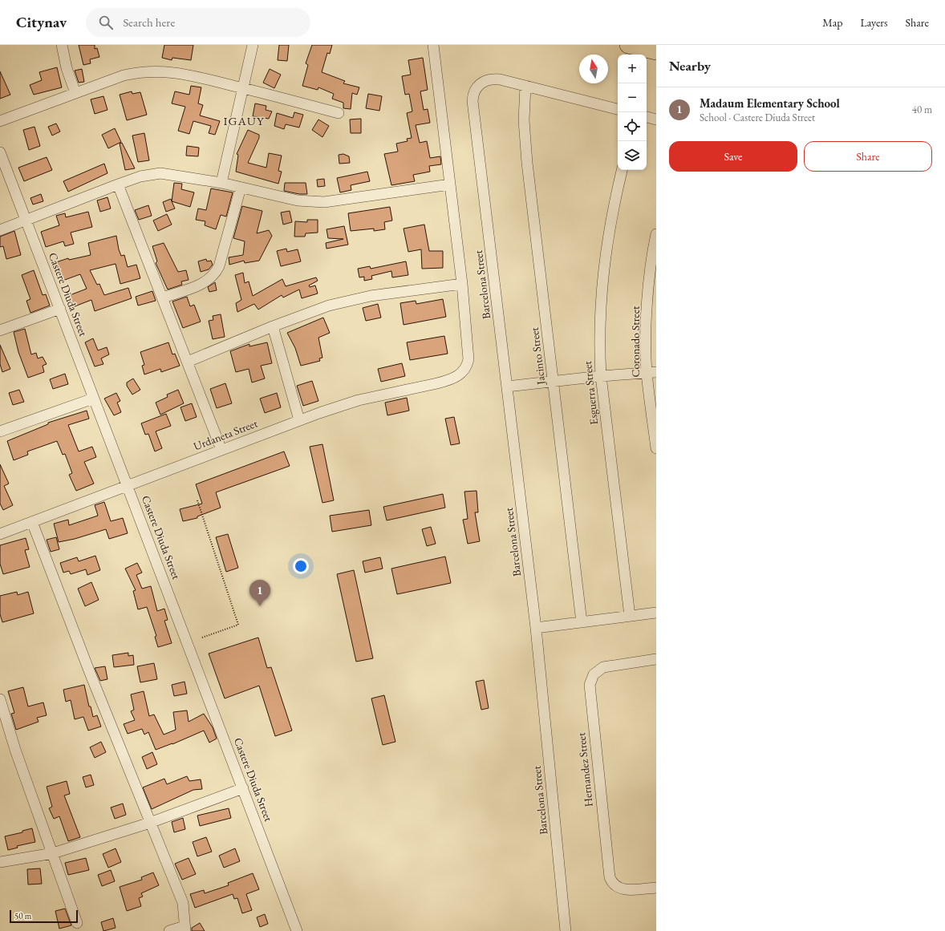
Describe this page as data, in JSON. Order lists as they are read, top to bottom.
{
  "streets": {
    "street": [
      "Barcelona Street",
      "Castere Diuda Street",
      "Coronado Street",
      "Jacinto Street",
      "Esguerra Street",
      "Urdaneta Street",
      "Hernandez Street"
    ]
  },
  "crossings": [
    ["Barcelona Street", "Jacinto Street"],
    ["Castere Diuda Street", "Urdaneta Street"]
  ],
  "districts": ["IGAUY"],
  "scale_bar": "50 m",
  "north": "top",
  "page": {
    "header": "Citynav",
    "search": "Search here",
    "nav": ["Map", "Layers", "Share"],
    "heading": "Nearby",
    "map_buttons": ["+", "−"],
    "list": [
      {
        "mark": "1",
        "name": "Madaum Elementary School",
        "note": "School · Castere Diuda Street",
        "value": "40 m"
      }
    ],
    "buttons": ["Save", "Share"],
    "pins": "1",
    "scale": "50 m"
  }
}
